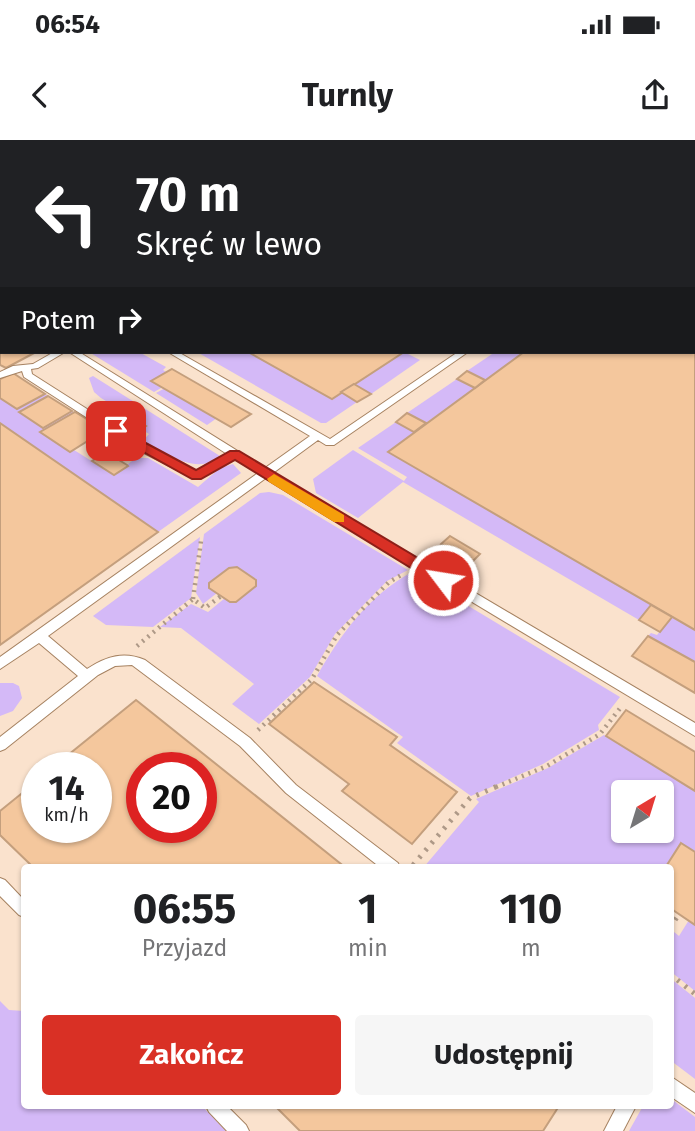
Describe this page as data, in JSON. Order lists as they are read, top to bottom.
{
  "north": "top right",
  "page": {
    "status": "06:54",
    "header": "Turnly",
    "turn": ["70 m", "Skręć w lewo"],
    "then": "Potem",
    "speed": "14 km/h",
    "limit": "20",
    "eta": [
      "06:55",
      "Przyjazd",
      "1",
      "min",
      "110",
      "m"
    ],
    "buttons": ["Zakończ", "Udostępnij"]
  }
}
